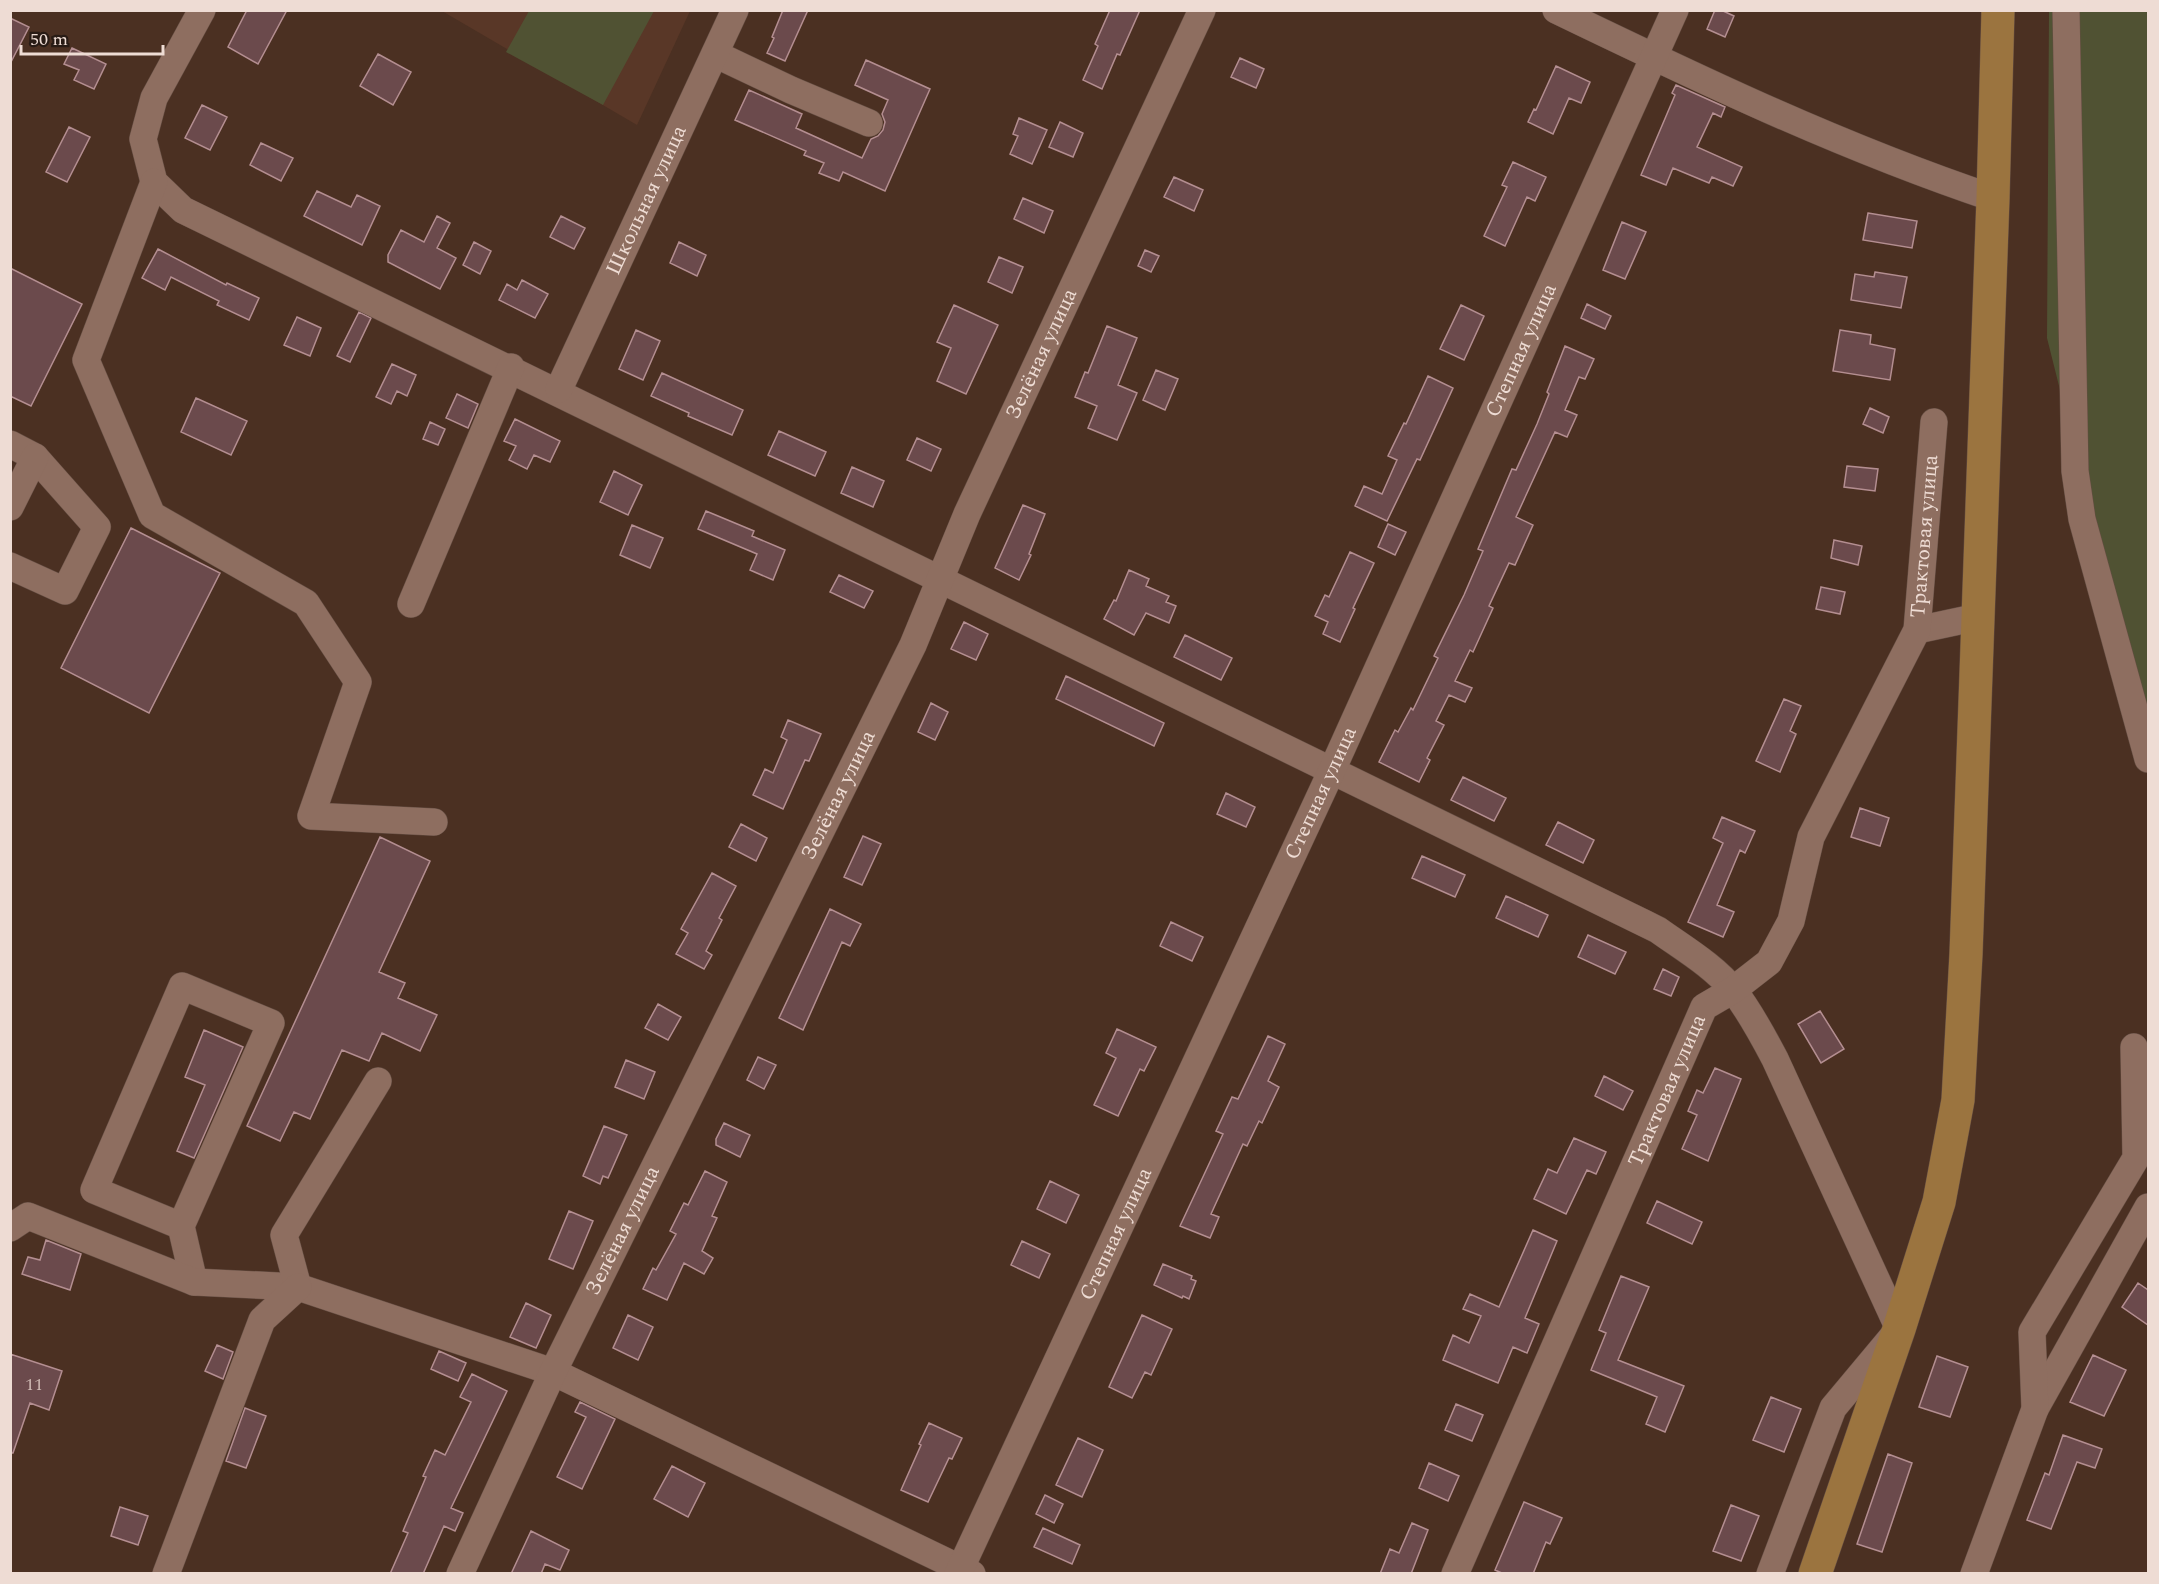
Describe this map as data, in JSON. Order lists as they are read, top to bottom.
{
  "streets": {
    "street": [
      "Школьная улица",
      "Степная улица",
      "Зелёная улица",
      "Трактовая улица"
    ]
  },
  "house_numbers": ["11"],
  "scale_bar": "50 m"
}
